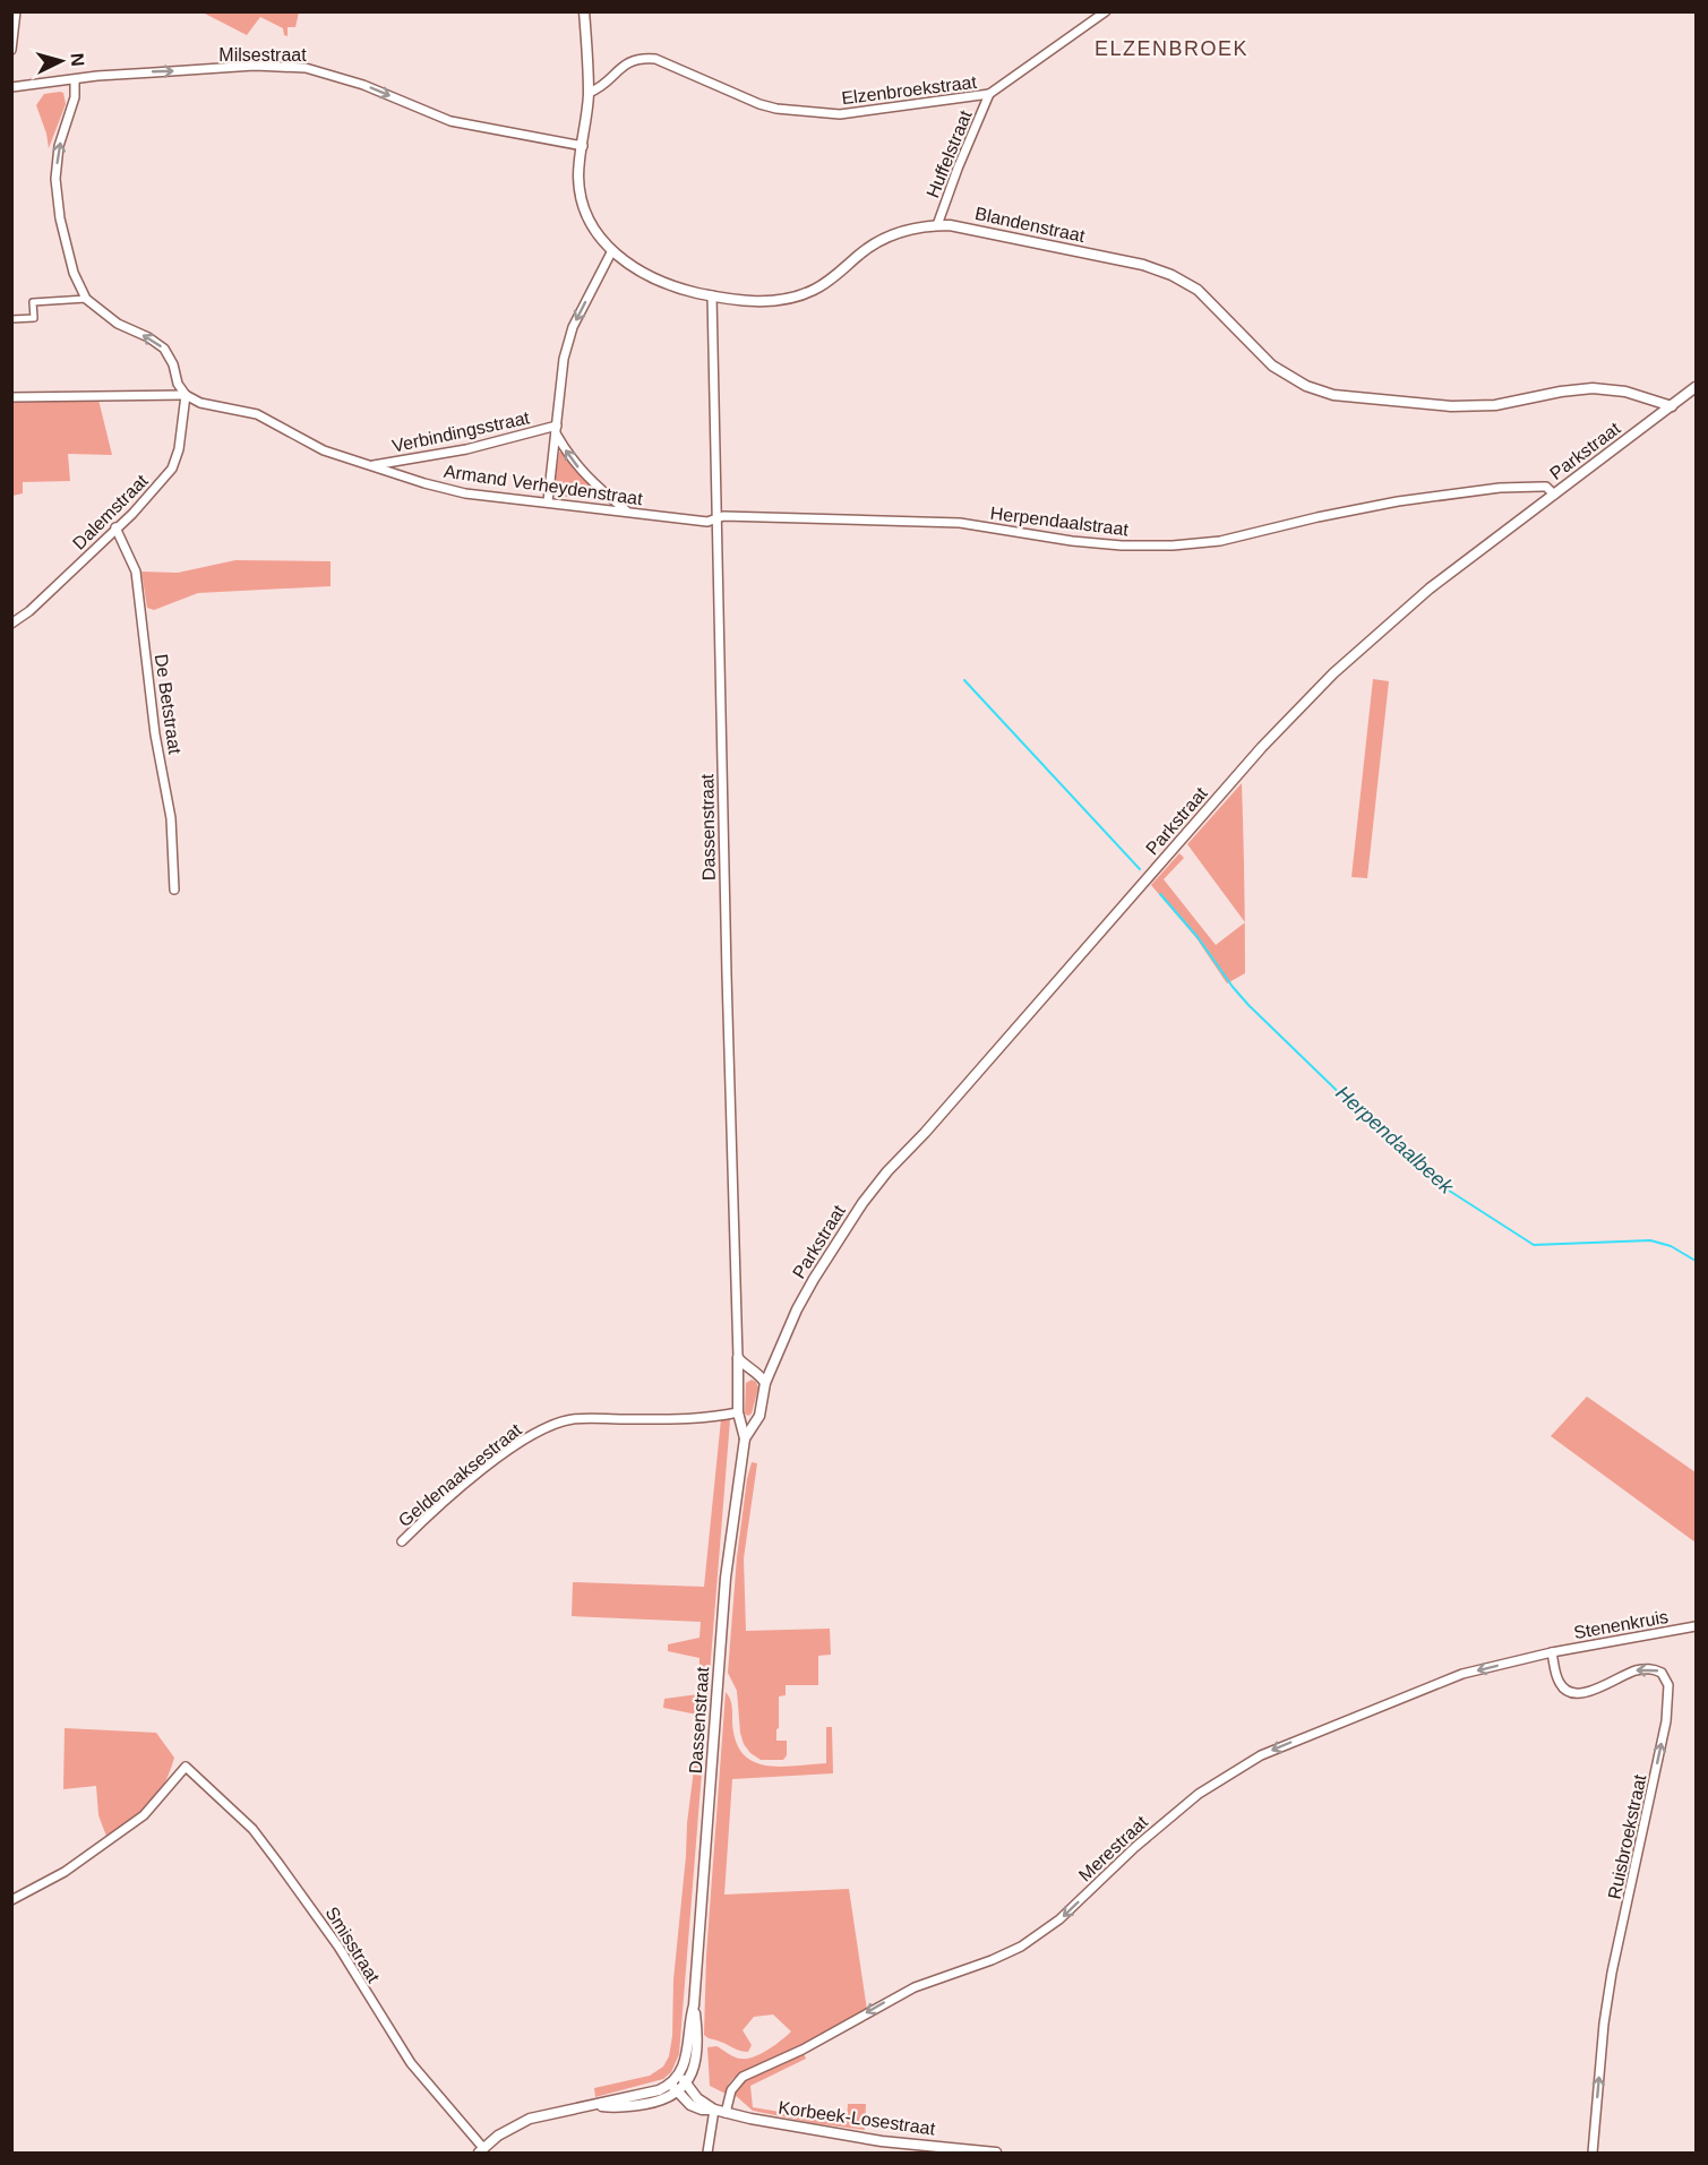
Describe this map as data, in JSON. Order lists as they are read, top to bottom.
{
  "streets": {
    "street": [
      "Milsestraat",
      "Elzenbroekstraat",
      "Huffelstraat",
      "Blandenstraat",
      "Verbindingsstraat",
      "Parkstraat",
      "Armand Verheydenstraat",
      "Dalemstraat",
      "Herpendaalstraat",
      "De Betstraat",
      "Dassenstraat",
      "Geldenaaksestraat",
      "Stenenkruis",
      "Ruisbroekstraat",
      "Merestraat",
      "Smisstraat",
      "Korbeek-Losestraat"
    ]
  },
  "crossings": [
    ["Milsestraat", "Blandenstraat"],
    ["Elzenbroekstraat", "Huffelstraat"],
    ["Elzenbroekstraat", "Blandenstraat"],
    ["Huffelstraat", "Blandenstraat"],
    ["Blandenstraat", "Verbindingsstraat"],
    ["Blandenstraat", "Parkstraat"],
    ["Blandenstraat", "Dassenstraat"],
    ["Verbindingsstraat", "Armand Verheydenstraat"],
    ["Parkstraat", "Herpendaalstraat"],
    ["Parkstraat", "Dassenstraat"],
    ["Armand Verheydenstraat", "Dalemstraat"],
    ["Armand Verheydenstraat", "Herpendaalstraat"],
    ["Armand Verheydenstraat", "Dassenstraat"],
    ["Dalemstraat", "De Betstraat"],
    ["Herpendaalstraat", "Dassenstraat"],
    ["Dassenstraat", "Geldenaaksestraat"],
    ["Dassenstraat", "Korbeek-Losestraat"],
    ["Stenenkruis", "Ruisbroekstraat"],
    ["Stenenkruis", "Merestraat"],
    ["Ruisbroekstraat", "Merestraat"],
    ["Merestraat", "Korbeek-Losestraat"]
  ],
  "one_way": ["Milsestraat", "Merestraat"],
  "districts": ["ELZENBROEK"],
  "water": ["Herpendaalbeek"],
  "north": "right"
}
